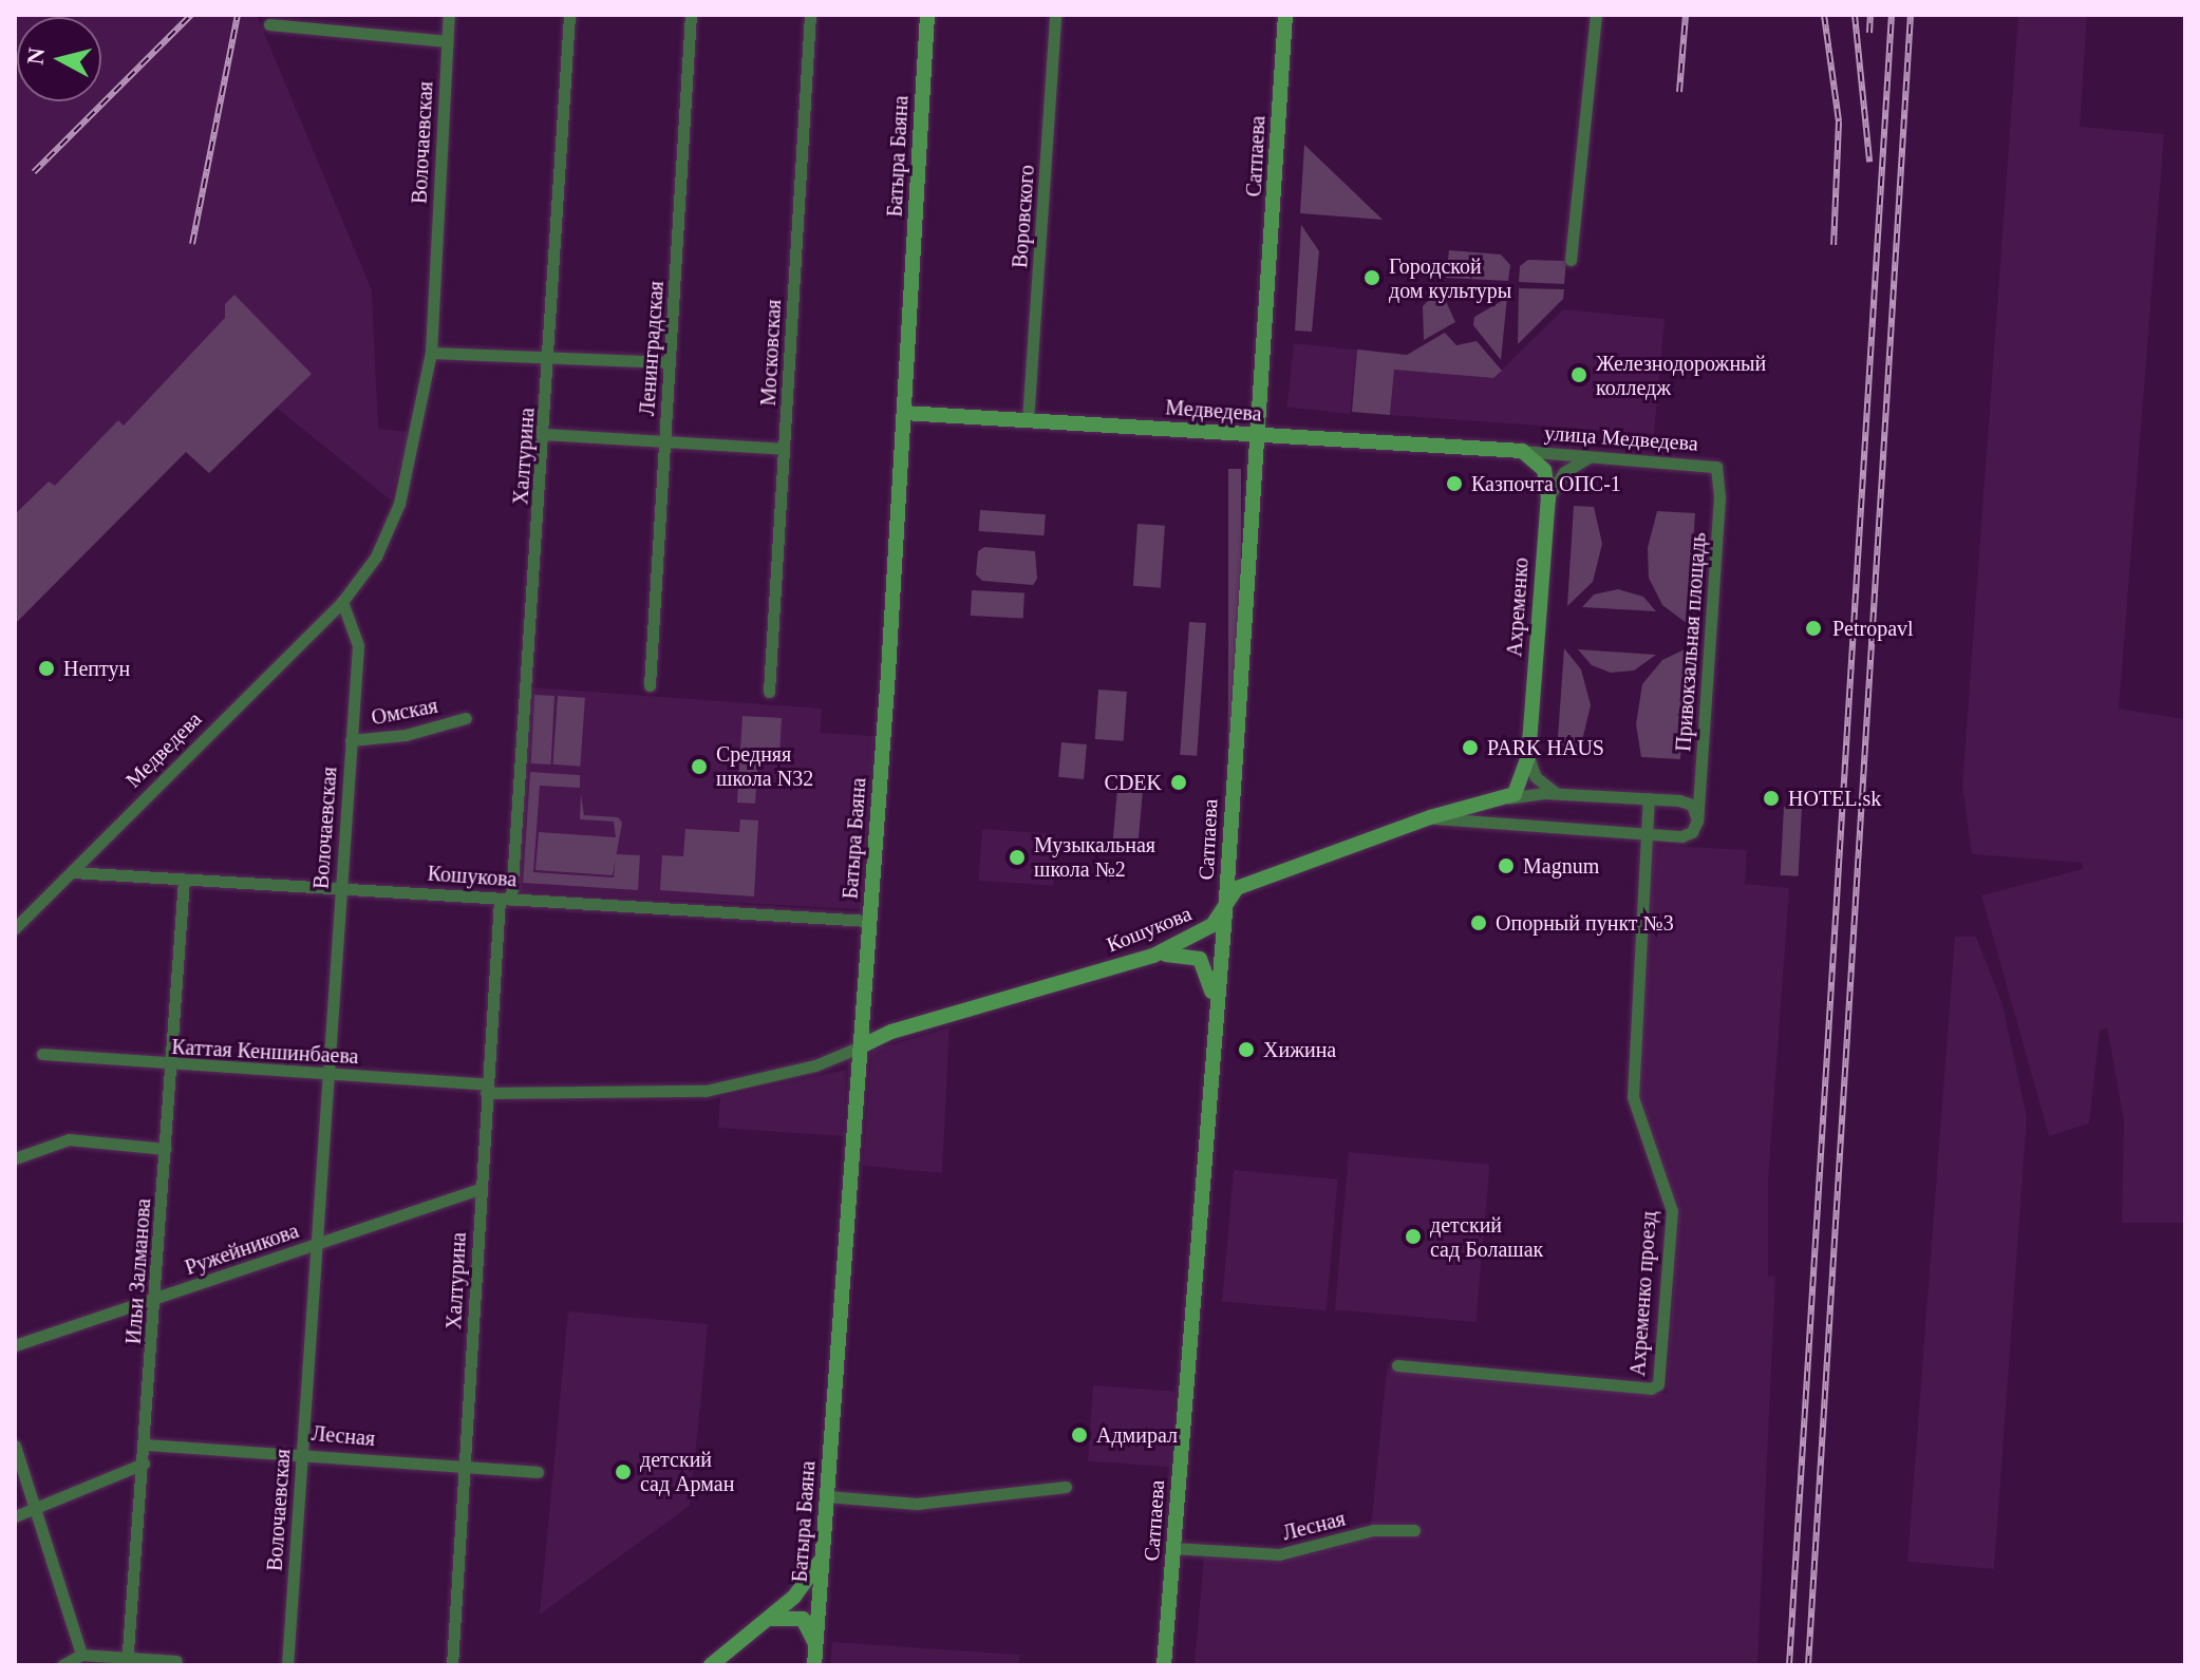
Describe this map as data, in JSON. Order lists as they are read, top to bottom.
{
  "streets": {
    "street": [
      "Волочаевская",
      "Батыра Баяна",
      "Сатпаева",
      "Воровского",
      "Ленинградская",
      "Московская",
      "Медведева",
      "улица Медведева",
      "Халтурина",
      "Ахременко",
      "Привокзальная площадь",
      "Омская",
      "Кошукова",
      "Каттая Кеншинбаева",
      "Ружейникова",
      "Ильи Залманова",
      "Ахременко проезд",
      "Лесная"
    ]
  },
  "crossings": [
    ["Волочаевская", "Медведева"],
    ["Волочаевская", "Омская"],
    ["Волочаевская", "Кошукова"],
    ["Волочаевская", "Каттая Кеншинбаева"],
    ["Волочаевская", "Ружейникова"],
    ["Волочаевская", "Лесная"],
    ["Батыра Баяна", "Медведева"],
    ["Батыра Баяна", "Кошукова"],
    ["Батыра Баяна", "Каттая Кеншинбаева"],
    ["Сатпаева", "Медведева"],
    ["Сатпаева", "Кошукова"],
    ["Сатпаева", "Лесная"],
    ["Воровского", "Медведева"],
    ["Медведева", "улица Медведева"],
    ["Медведева", "Ахременко"],
    ["Медведева", "Кошукова"],
    ["улица Медведева", "Ахременко"],
    ["улица Медведева", "Привокзальная площадь"],
    ["Халтурина", "Кошукова"],
    ["Халтурина", "Каттая Кеншинбаева"],
    ["Халтурина", "Ружейникова"],
    ["Халтурина", "Лесная"],
    ["Ахременко", "Кошукова"],
    ["Привокзальная площадь", "Кошукова"],
    ["Кошукова", "Каттая Кеншинбаева"],
    ["Кошукова", "Ильи Залманова"],
    ["Кошукова", "Ахременко проезд"],
    ["Каттая Кеншинбаева", "Ильи Залманова"],
    ["Ружейникова", "Ильи Залманова"],
    ["Ильи Залманова", "Лесная"]
  ],
  "places": [
    "Городской дом культуры",
    "Железнодорожный колледж",
    "Казпочта ОПС-1",
    "Petropavl",
    "Нептун",
    "PARK HAUS",
    "Средняя школа N32",
    "CDEK",
    "HOTEL.sk",
    "Музыкальная школа №2",
    "Magnum",
    "Опорный пункт №3",
    "Хижина",
    "детский сад Болашак",
    "Адмирал",
    "детский сад Арман"
  ],
  "north": "left"
}
